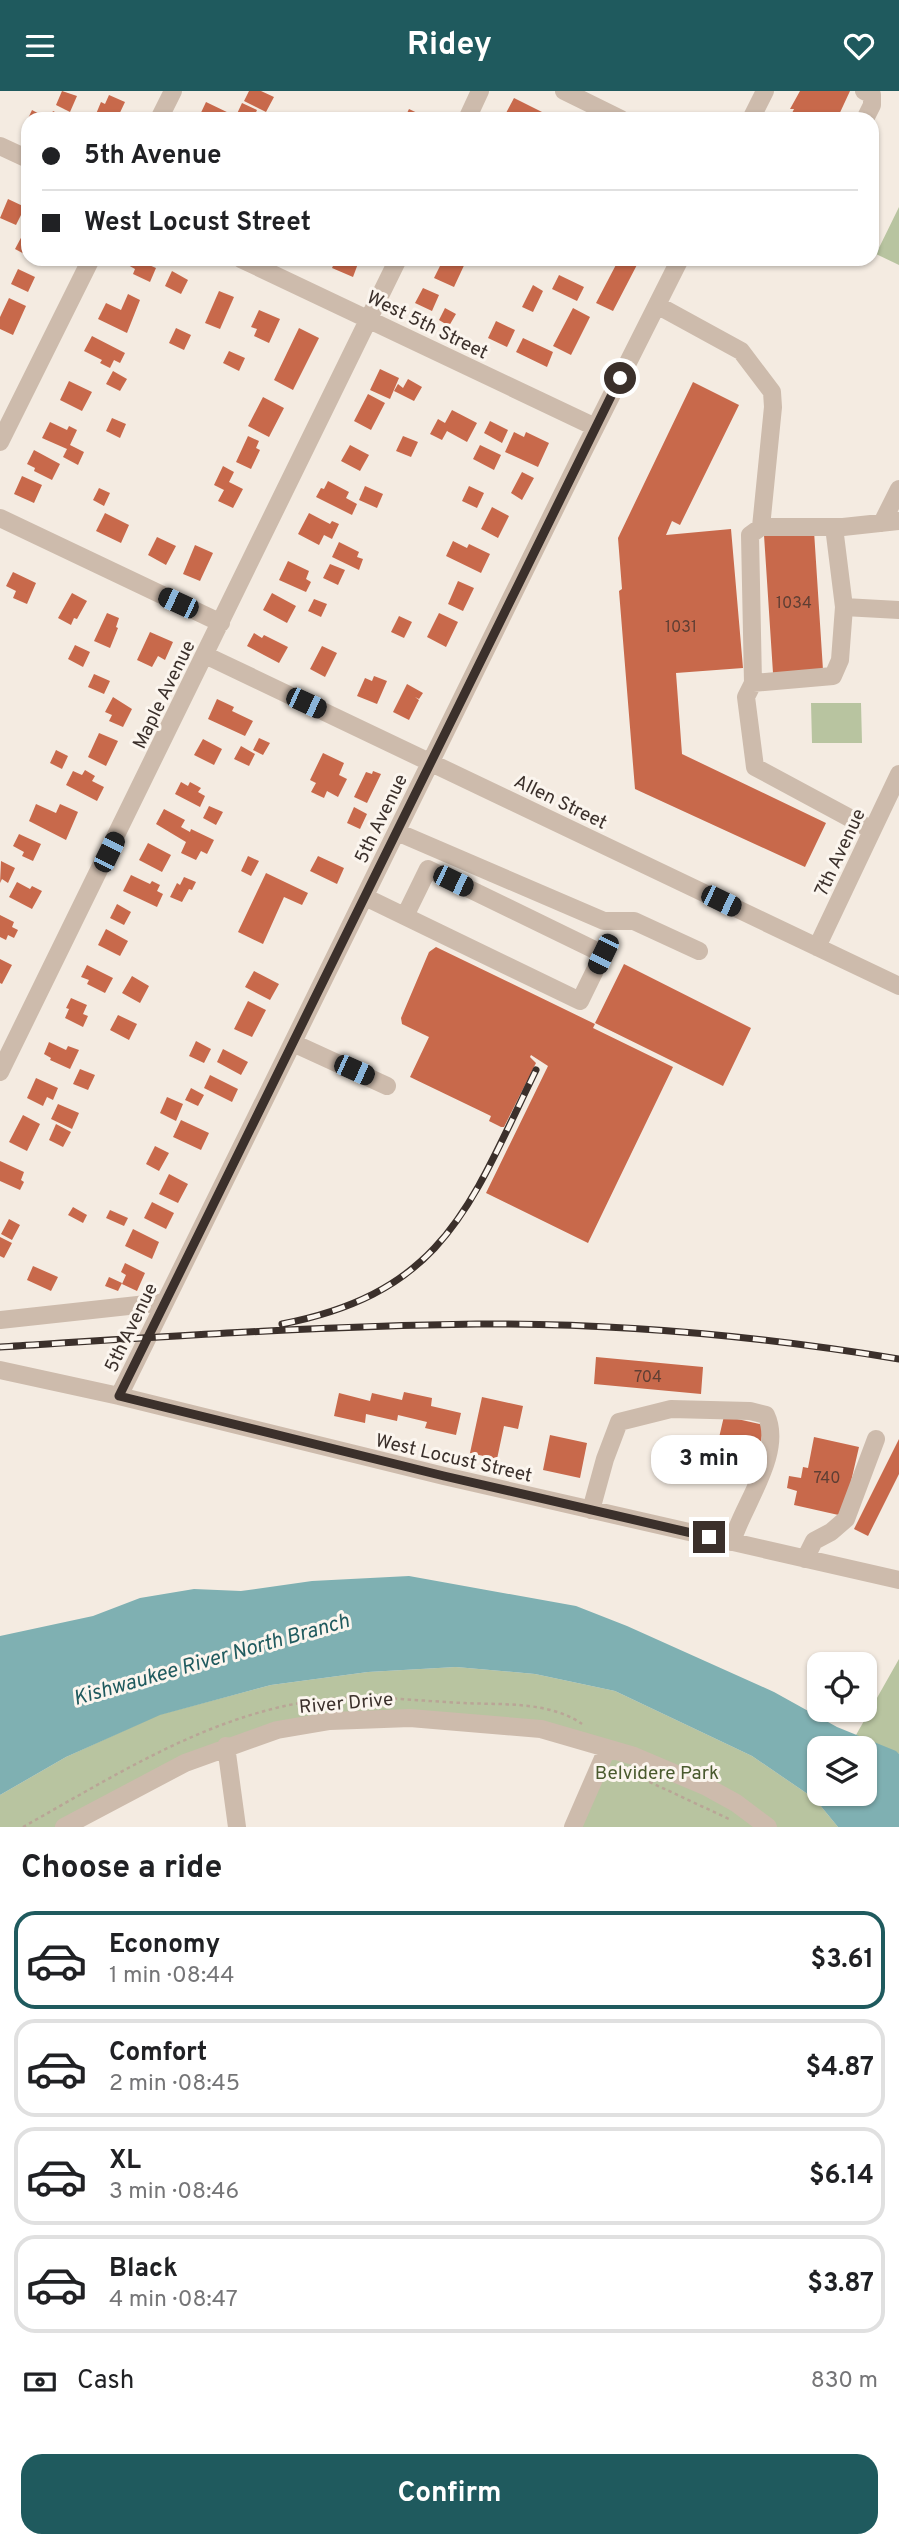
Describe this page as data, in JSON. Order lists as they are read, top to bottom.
{
  "streets": {
    "street": [
      "West 5th Street",
      "Maple Avenue",
      "Allen Street",
      "5th Avenue",
      "7th Avenue",
      "West Locust Street",
      "River Drive"
    ]
  },
  "crossings": [
    ["West 5th Street", "Maple Avenue"],
    ["West 5th Street", "5th Avenue"],
    ["Maple Avenue", "Allen Street"],
    ["Allen Street", "5th Avenue"],
    ["Allen Street", "7th Avenue"],
    ["5th Avenue", "West Locust Street"]
  ],
  "water": ["Kishwaukee River North Branch"],
  "parks": ["Belvidere Park"],
  "house_numbers": [
    "1034",
    "1031",
    "704",
    "740"
  ],
  "page": {
    "header": "Ridey",
    "banner": ["5th Avenue", "West Locust Street"],
    "bubble": "3 min",
    "heading": "Choose a ride",
    "list": [
      {
        "name": "Economy",
        "note": "1 min · 08:44",
        "value": "$3.61"
      },
      {
        "name": "Comfort",
        "note": "2 min · 08:45",
        "value": "$4.87"
      },
      {
        "name": "XL",
        "note": "3 min · 08:46",
        "value": "$6.14"
      },
      {
        "name": "Black",
        "note": "4 min · 08:47",
        "value": "$3.87"
      }
    ],
    "pay": ["Cash", "830 m"],
    "buttons": "Confirm"
  }
}
